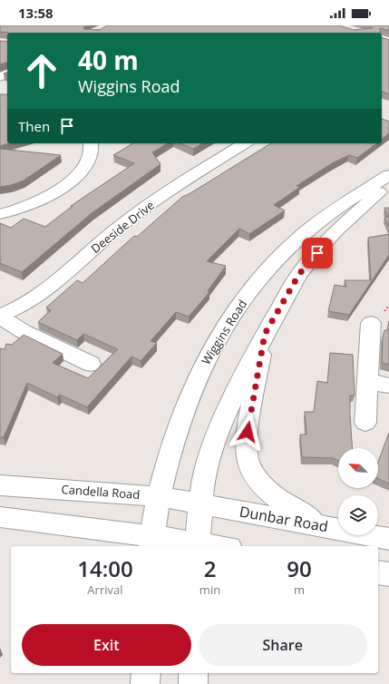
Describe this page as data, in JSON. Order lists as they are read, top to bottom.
{
  "streets": {
    "street": [
      "Deeside Drive",
      "Wiggins Road",
      "Candella Road",
      "Dunbar Road"
    ]
  },
  "crossings": [
    ["Wiggins Road", "Candella Road"],
    ["Candella Road", "Dunbar Road"]
  ],
  "north": "top left",
  "page": {
    "status": "13:58",
    "turn": ["40 m", "Wiggins Road"],
    "then": "Then",
    "eta": [
      "14:00",
      "Arrival",
      "2",
      "min",
      "90",
      "m"
    ],
    "buttons": ["Exit", "Share"]
  }
}
